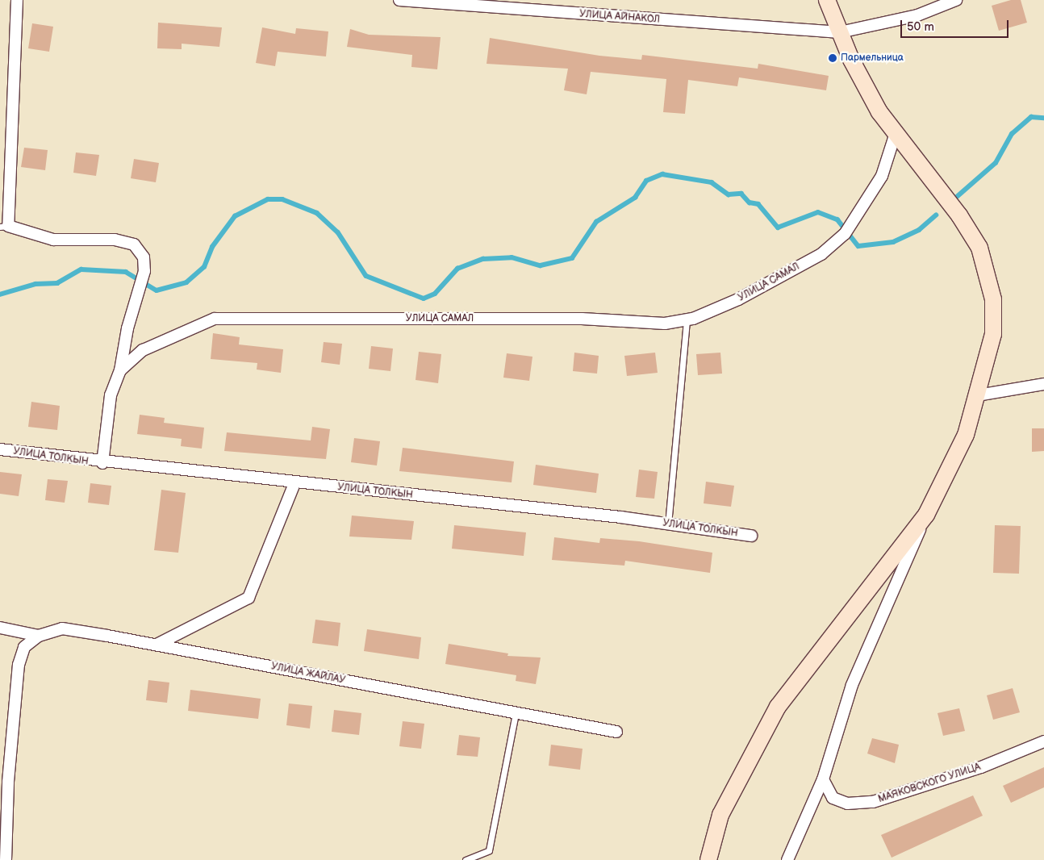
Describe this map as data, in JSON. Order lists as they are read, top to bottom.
{
  "streets": {
    "street": [
      "УЛИЦА АЙНАКОЛ",
      "УЛИЦА САМАЛ",
      "УЛИЦА ТОЛКЫН",
      "УЛИЦА ЖАЙЛАУ",
      "МАЯКОВСКОГО УЛИЦА"
    ]
  },
  "crossings": [
    ["УЛИЦА САМАЛ", "УЛИЦА ТОЛКЫН"]
  ],
  "places": ["Пармельница"],
  "scale_bar": "50 m"
}
